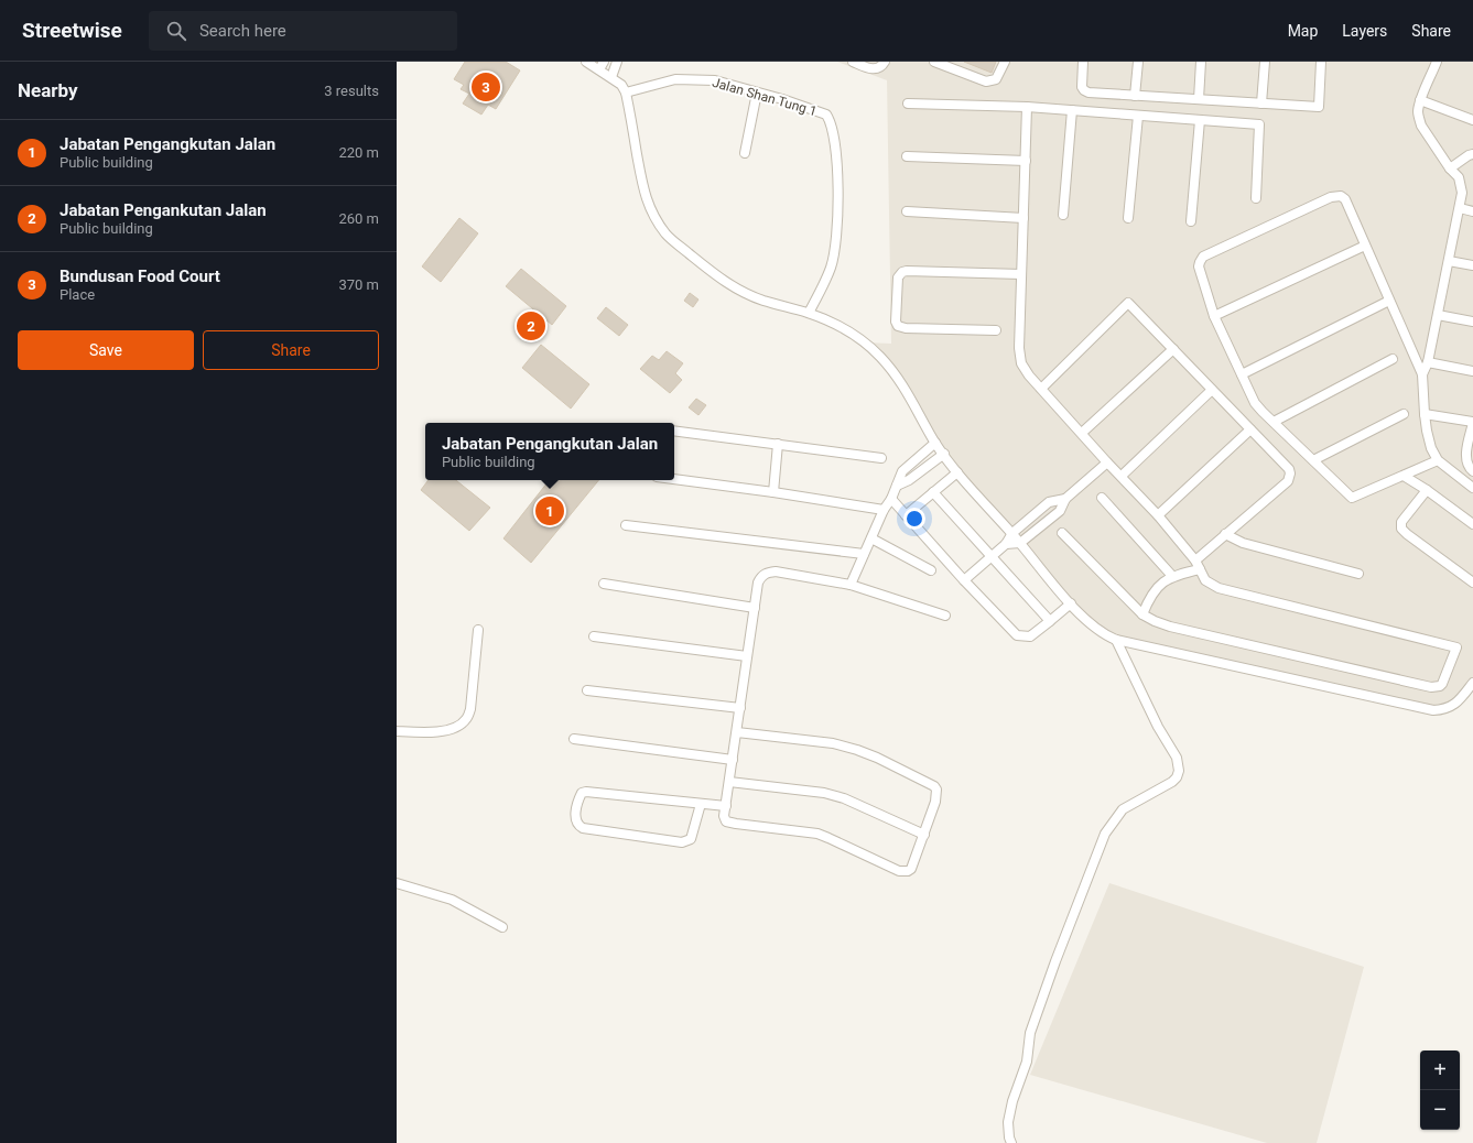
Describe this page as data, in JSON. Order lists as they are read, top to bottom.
{
  "streets": {
    "street": ["Jalan Shan Tung 1"]
  },
  "page": {
    "header": "Streetwise",
    "search": "Search here",
    "nav": ["Map", "Layers", "Share"],
    "heading": ["Nearby", "3 results"],
    "pins": ["3", "2", "1"],
    "list": [
      {
        "mark": "1",
        "name": "Jabatan Pengangkutan Jalan",
        "note": "Public building",
        "value": "220 m"
      },
      {
        "mark": "2",
        "name": "Jabatan Pengankutan Jalan",
        "note": "Public building",
        "value": "260 m"
      },
      {
        "mark": "3",
        "name": "Bundusan Food Court",
        "note": "Place",
        "value": "370 m"
      }
    ],
    "buttons": ["Save", "Share"],
    "popup": ["Jabatan Pengangkutan Jalan", "Public building"],
    "map_buttons": ["+", "−"]
  }
}
